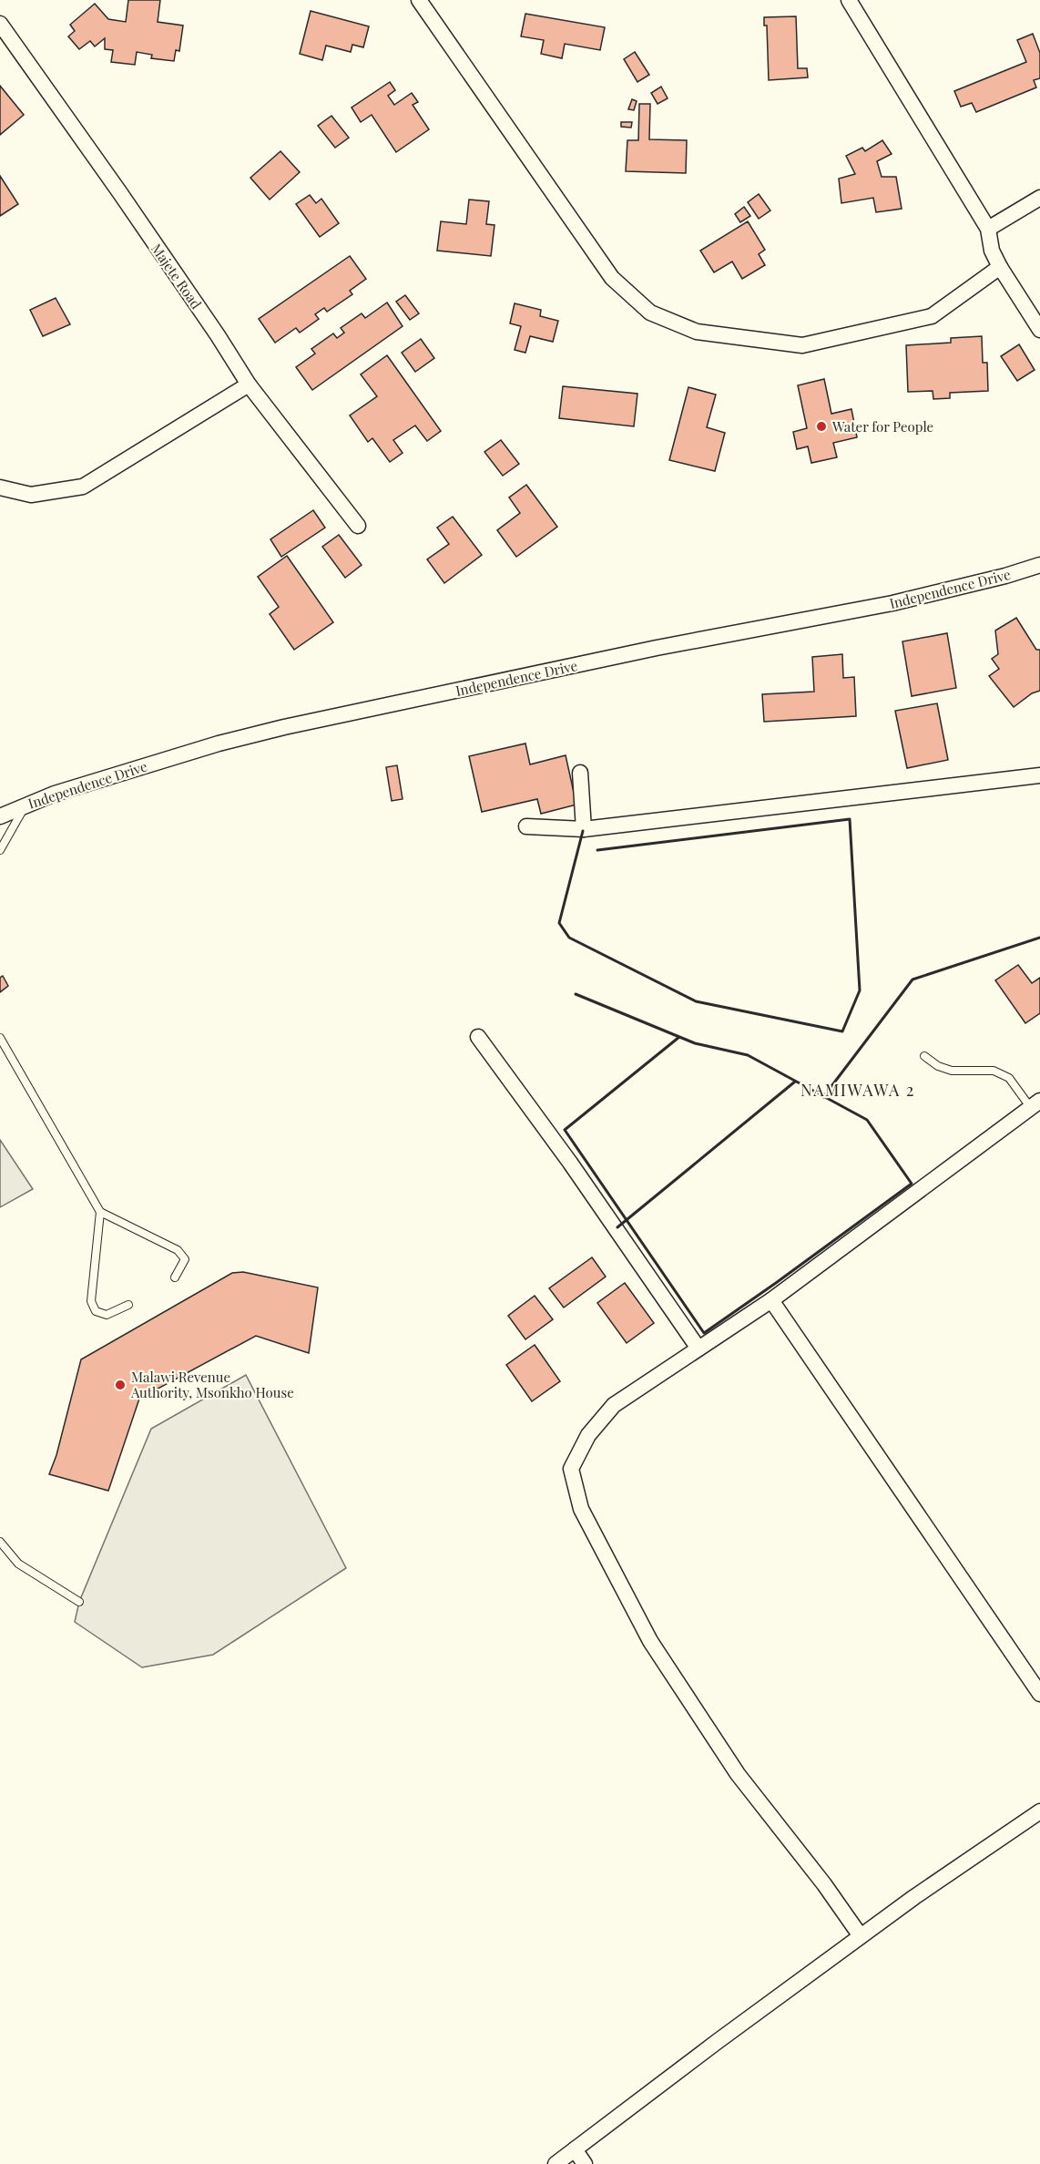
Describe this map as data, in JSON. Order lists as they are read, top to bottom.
{
  "streets": {
    "street": ["Majete Road", "Independence Drive"]
  },
  "districts": ["NAMIWAWA 2"],
  "places": ["Water for People", "Malawi Revenue Authority, Msonkho House"]
}
